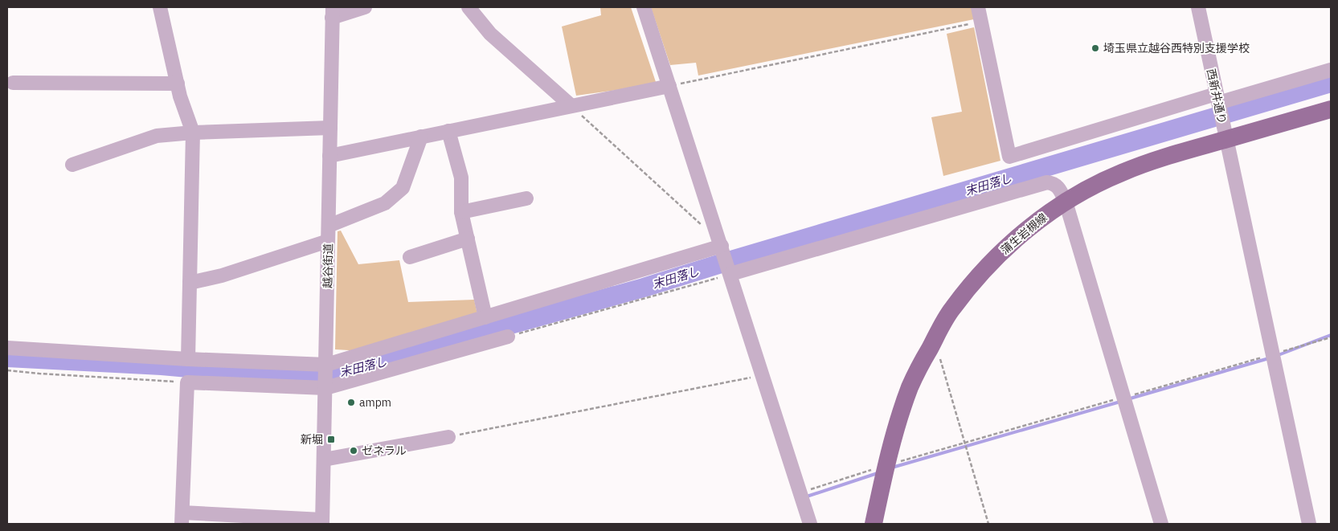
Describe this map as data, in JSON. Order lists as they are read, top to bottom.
{
  "streets": {
    "main road": ["蒲生岩槻線"],
    "street": ["西新井通り", "越谷街道"]
  },
  "crossings": [
    ["西新井通り", "蒲生岩槻線"]
  ],
  "water": ["末田落し"],
  "places": {
    "other": ["埼玉県立越谷西特別支援学校", "ampm", "ゼネラル"],
    "transit": ["新堀"]
  }
}
